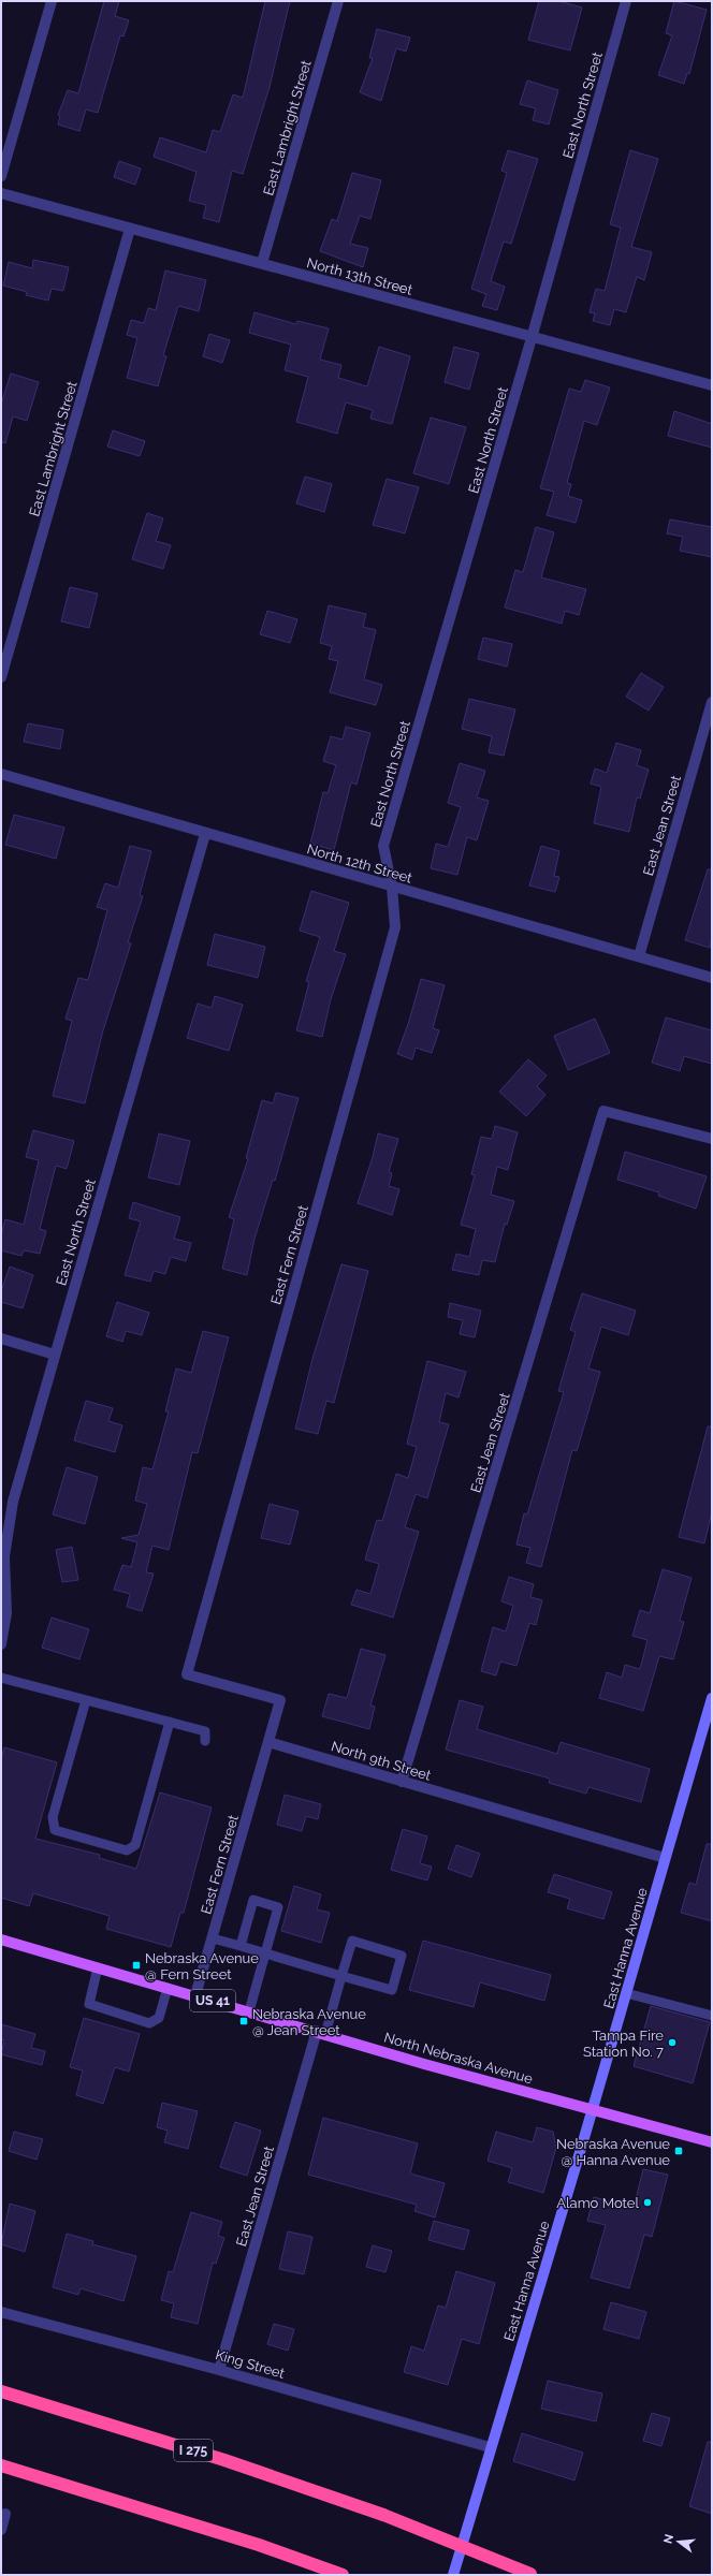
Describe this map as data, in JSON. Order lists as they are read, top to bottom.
{
  "streets": {
    "highway": ["I 275"],
    "main road": ["US 41", "North Nebraska Avenue"],
    "street": [
      "East North Street",
      "East Lambright Street",
      "North 13th Street",
      "East Jean Street",
      "North 12th Street",
      "East Fern Street",
      "North 9th Street",
      "East Hanna Avenue",
      "King Street"
    ]
  },
  "crossings": [
    ["East North Street", "North 13th Street"],
    ["East North Street", "North 12th Street"],
    ["East North Street", "East Fern Street"],
    ["East Lambright Street", "North 13th Street"],
    ["East Jean Street", "North 12th Street"],
    ["East Jean Street", "North 9th Street"],
    ["East Jean Street", "North Nebraska Avenue"],
    ["East Jean Street", "King Street"],
    ["North 12th Street", "East Fern Street"],
    ["East Fern Street", "North 9th Street"],
    ["East Fern Street", "North Nebraska Avenue"],
    ["North 9th Street", "East Hanna Avenue"],
    ["East Hanna Avenue", "North Nebraska Avenue"],
    ["East Hanna Avenue", "King Street"]
  ],
  "places": {
    "transit": ["Nebraska Avenue @ Fern Street", "Nebraska Avenue @ Jean Street", "Nebraska Avenue @ Hanna Avenue"],
    "other": ["Tampa Fire Station No. 7", "Alamo Motel"]
  },
  "north": "left"
}
